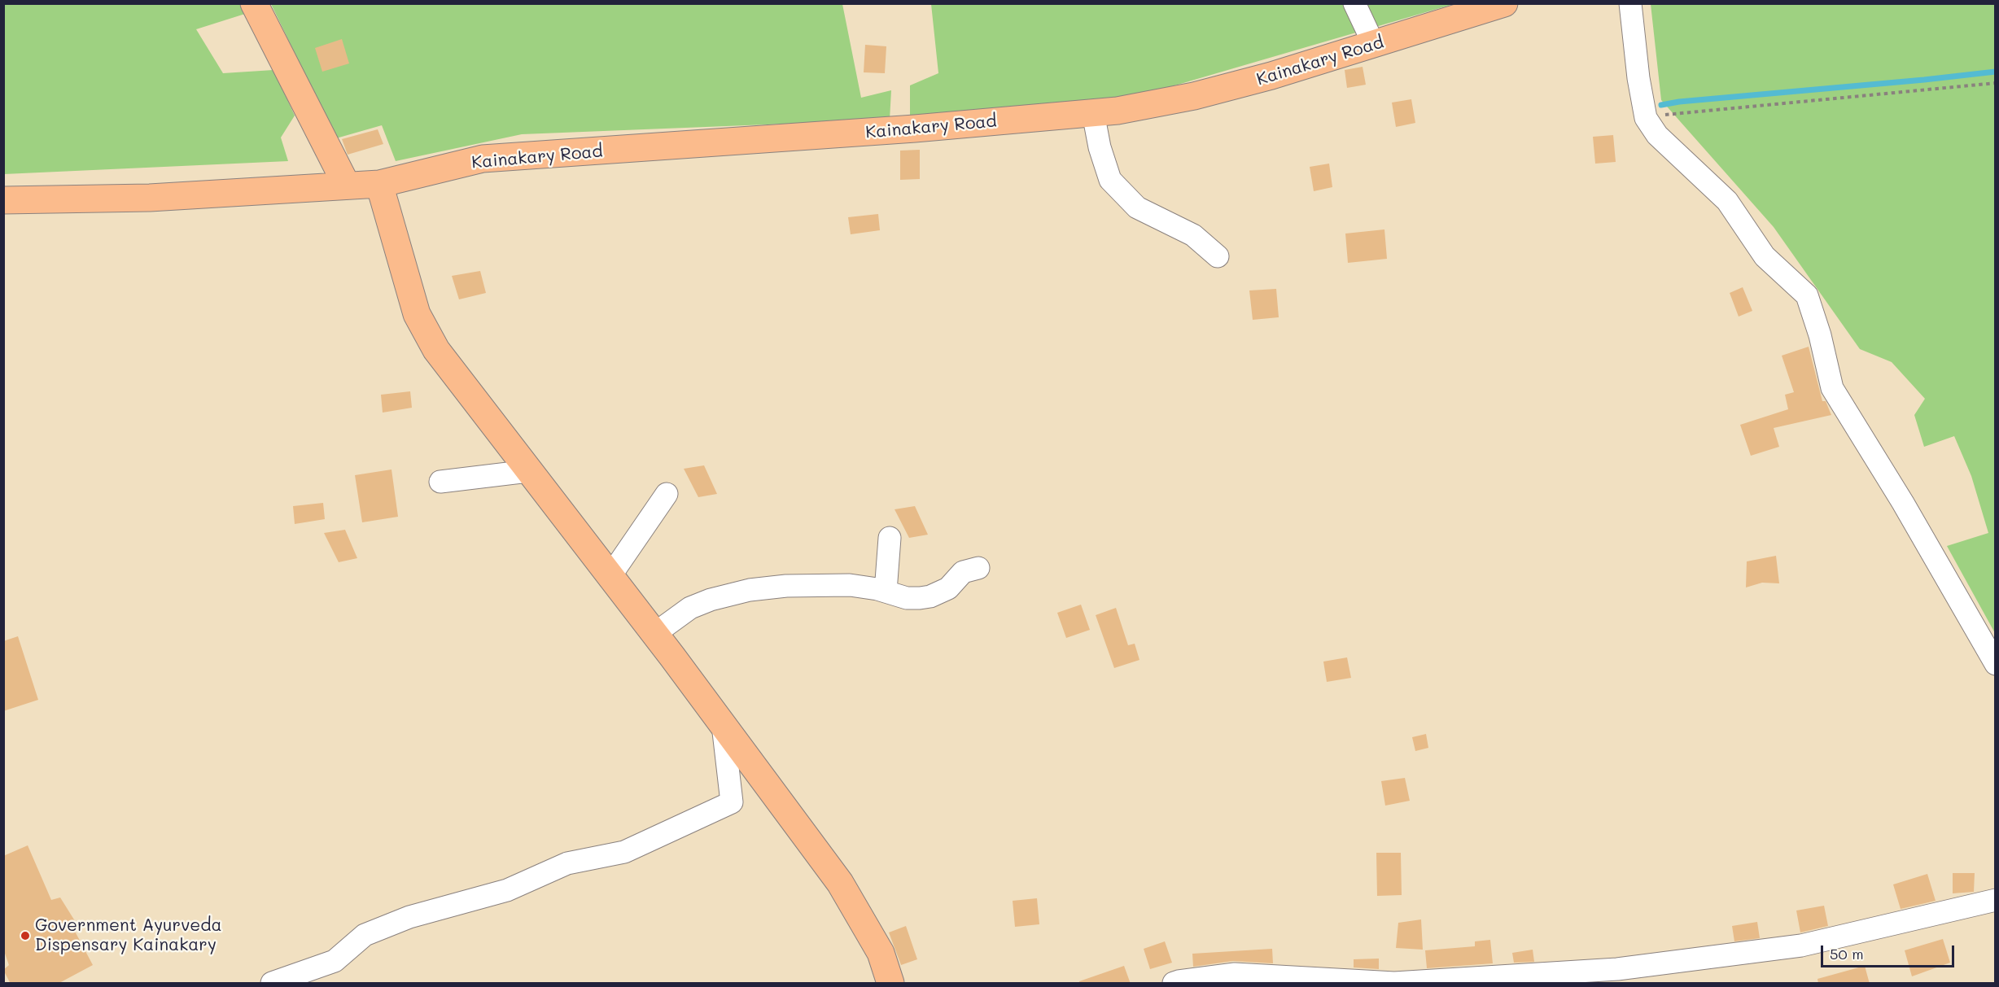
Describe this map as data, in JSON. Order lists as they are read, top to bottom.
{
  "streets": {
    "main road": ["Kainakary Road"]
  },
  "places": ["Government Ayurveda Dispensary Kainakary"],
  "scale_bar": "50 m"
}
